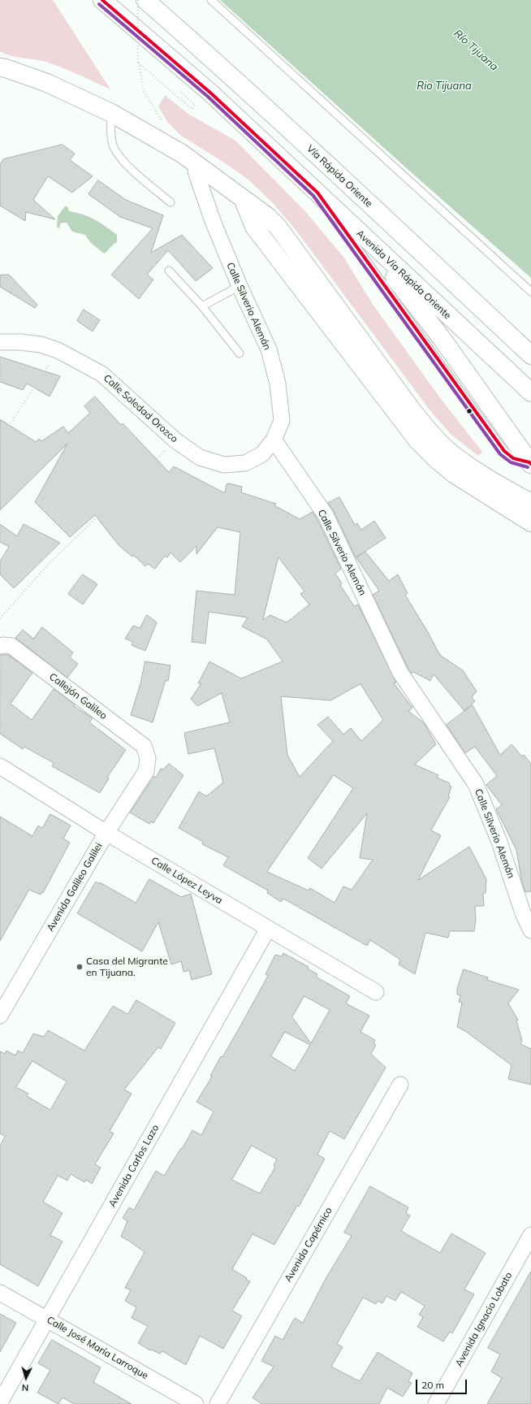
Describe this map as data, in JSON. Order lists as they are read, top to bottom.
{
  "streets": {
    "main road": ["Vía Rápida Oriente", "Avenida Vía Rápida Oriente"],
    "street": [
      "Calle Silverio Alemán",
      "Calle Soledad Orozco",
      "Callejón Galileo",
      "Calle López Leyva",
      "Avenida Galileo Galilei",
      "Avenida Carlos Lazo",
      "Avenida Copérnico",
      "Avenida Ignacio Lobato",
      "Calle José María Larroque"
    ]
  },
  "crossings": [
    ["Calle Silverio Alemán", "Calle Soledad Orozco"],
    ["Callejón Galileo", "Avenida Galileo Galilei"],
    ["Calle López Leyva", "Avenida Galileo Galilei"],
    ["Calle López Leyva", "Avenida Carlos Lazo"],
    ["Avenida Carlos Lazo", "Calle José María Larroque"]
  ],
  "water": ["Río Tijuana", "Rio Tijuana"],
  "places": ["Casa del Migrante en Tijuana."],
  "scale_bar": "20 m",
  "north": "bottom"
}
